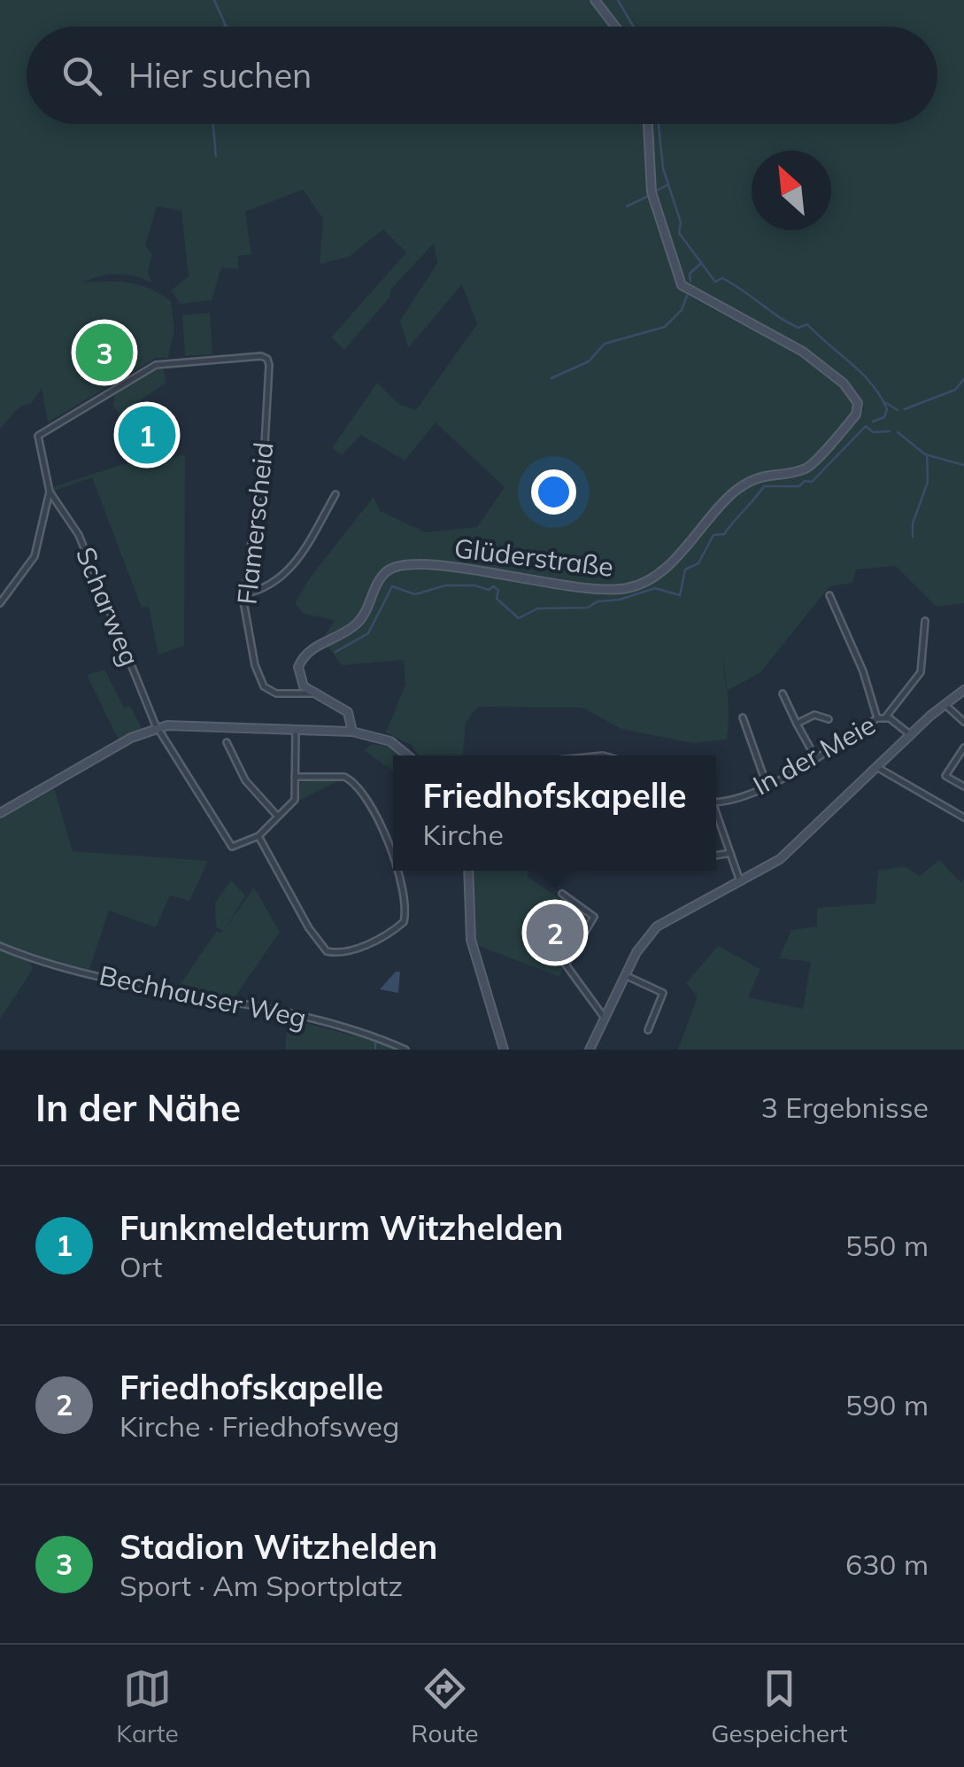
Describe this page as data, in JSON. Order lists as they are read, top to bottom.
{
  "streets": {
    "main road": ["Glüderstraße"],
    "street": [
      "Flamerscheid",
      "Scharweg",
      "In der Meie",
      "Bechhauser Weg"
    ]
  },
  "crossings": [
    ["Flamerscheid", "Glüderstraße"],
    ["Flamerscheid", "Scharweg"]
  ],
  "north": "top left",
  "page": {
    "search": "Hier suchen",
    "pins": ["3", "1", "2"],
    "popup": ["Friedhofskapelle", "Kirche"],
    "heading": ["In der Nähe", "3 Ergebnisse"],
    "list": [
      {
        "mark": "1",
        "name": "Funkmeldeturm Witzhelden",
        "note": "Ort",
        "value": "550 m"
      },
      {
        "mark": "2",
        "name": "Friedhofskapelle",
        "note": "Kirche · Friedhofsweg",
        "value": "590 m"
      },
      {
        "mark": "3",
        "name": "Stadion Witzhelden",
        "note": "Sport · Am Sportplatz",
        "value": "630 m"
      }
    ],
    "nav": ["Karte", "Route", "Gespeichert"]
  }
}
